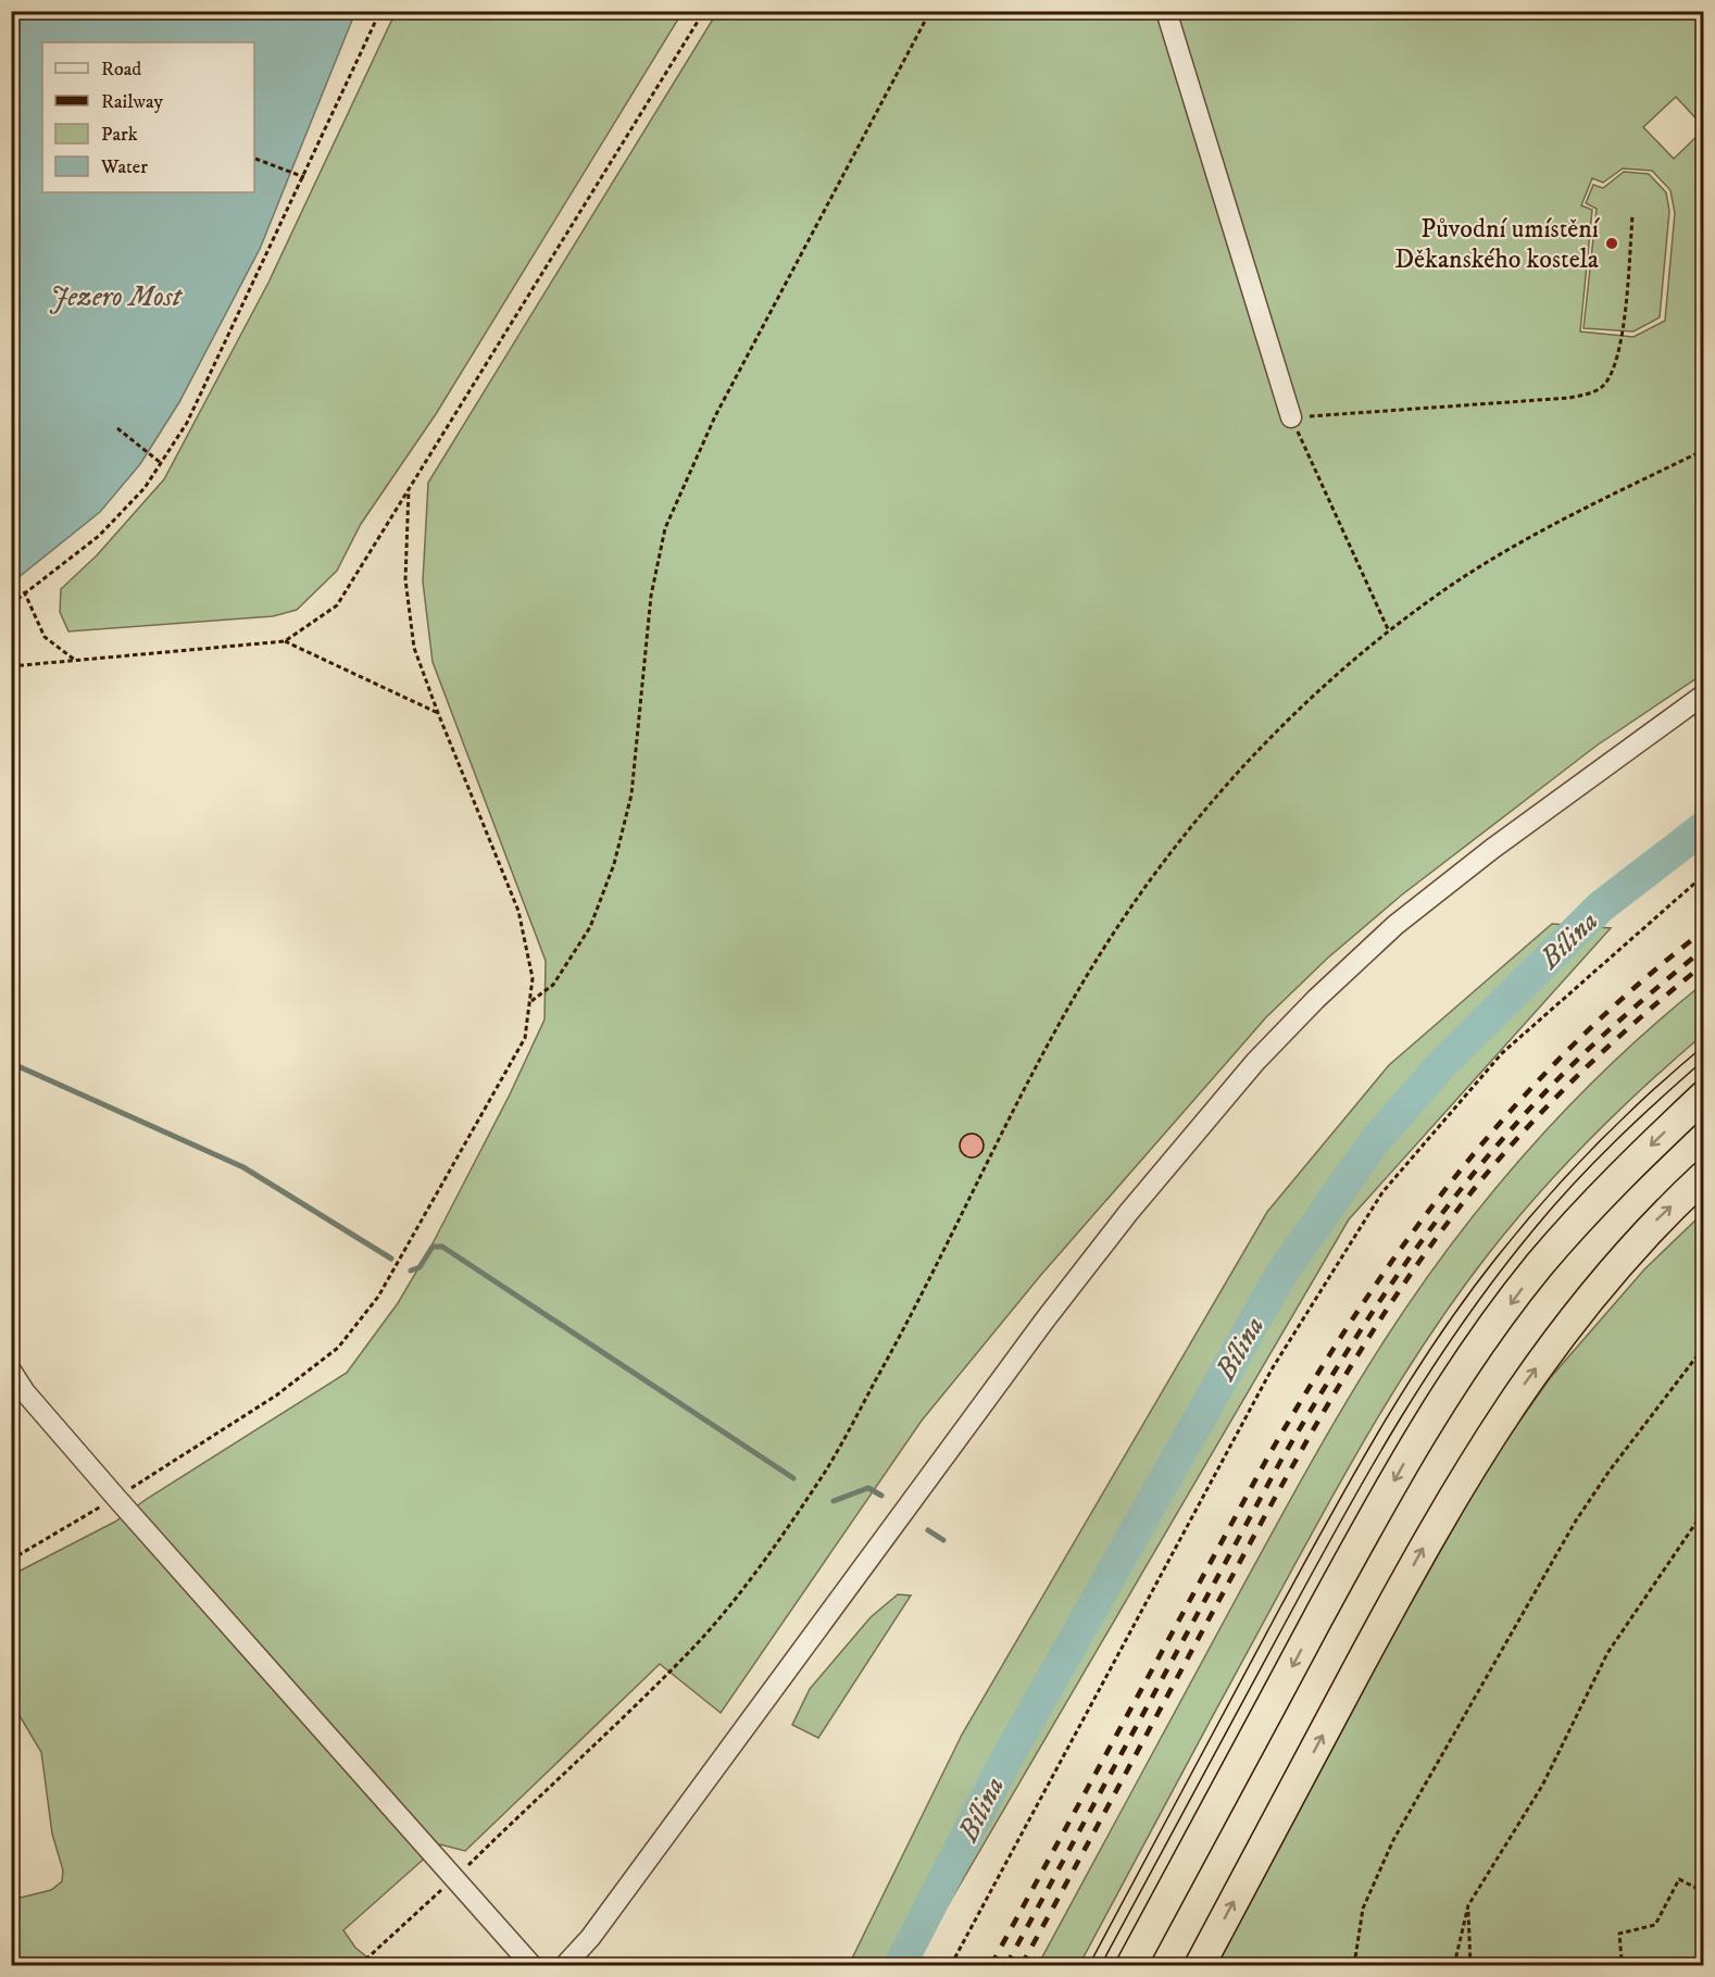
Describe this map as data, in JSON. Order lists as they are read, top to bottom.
{
  "water": ["Jezero Most", "Bílina"],
  "places": ["Původní umístění Děkanského kostela"],
  "legend": [
    "Road",
    "Railway",
    "Park",
    "Water"
  ]
}
